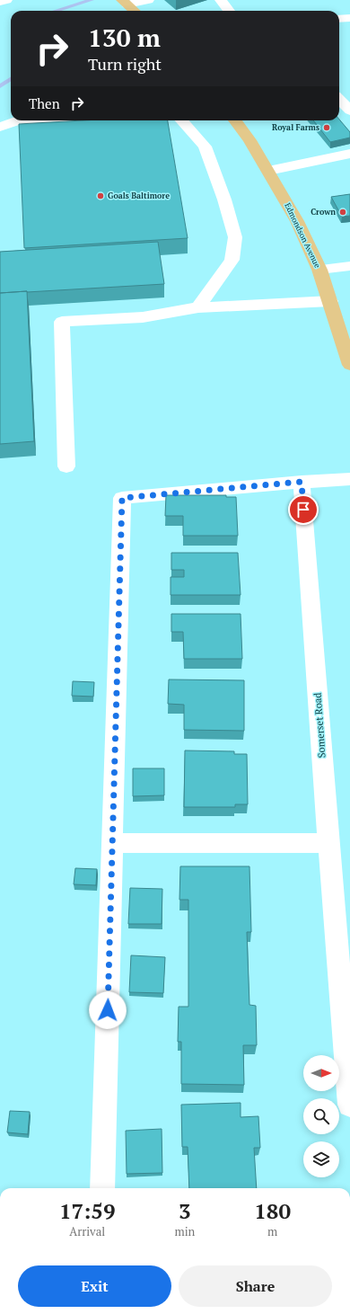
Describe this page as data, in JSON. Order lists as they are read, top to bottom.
{
  "streets": {
    "main road": ["Edmondson Avenue"],
    "street": ["Somerset Road"]
  },
  "places": ["Royal Farms", "Goals Baltimore", "Crown"],
  "north": "right",
  "page": {
    "turn": ["130 m", "Turn right"],
    "then": "Then",
    "eta": [
      "17:59",
      "Arrival",
      "3",
      "min",
      "180",
      "m"
    ],
    "buttons": ["Exit", "Share"]
  }
}
